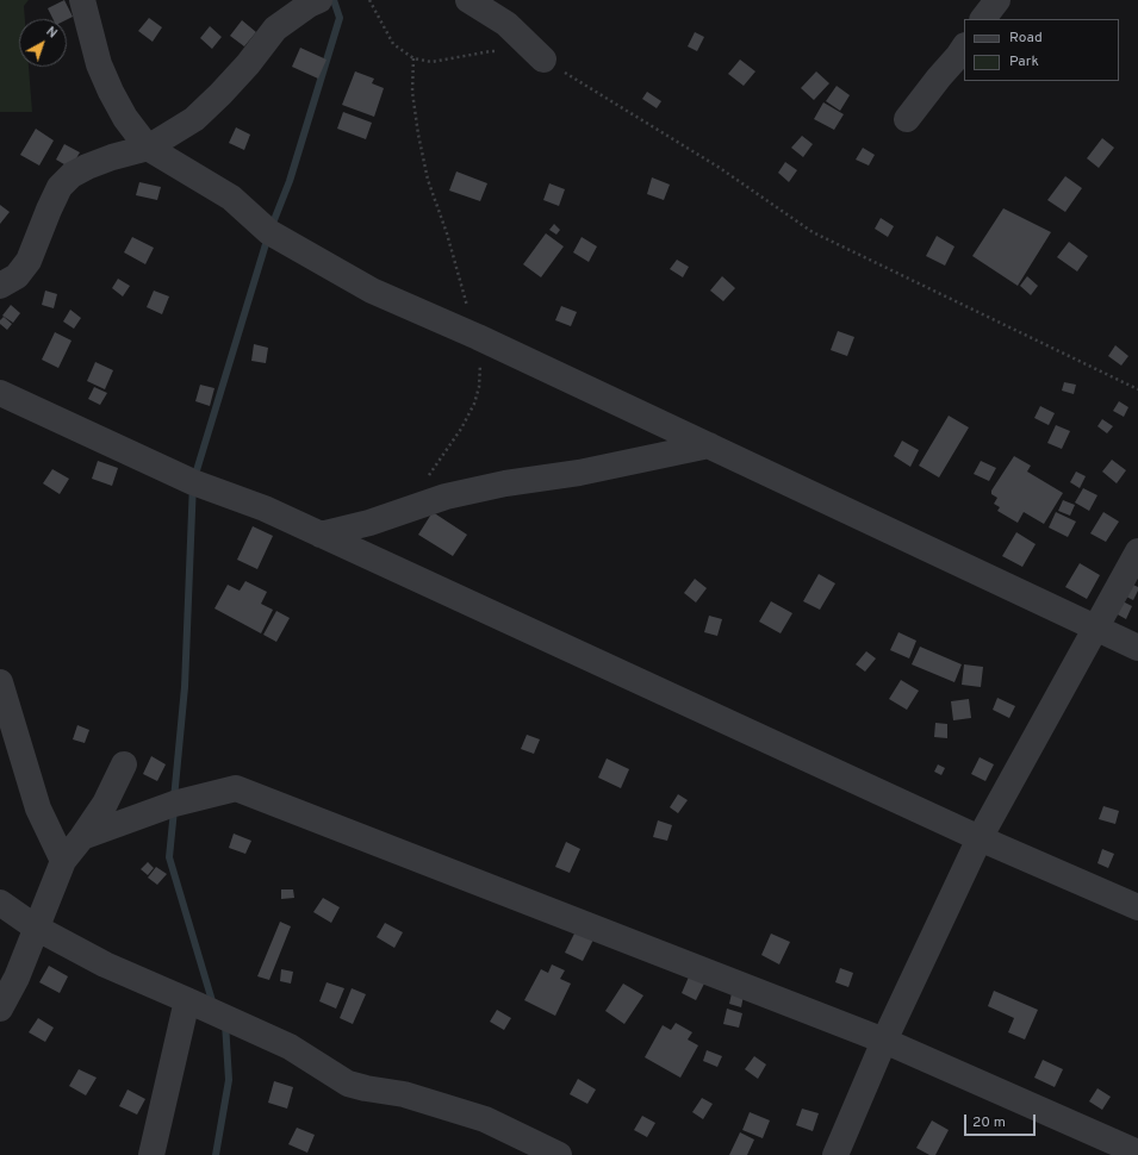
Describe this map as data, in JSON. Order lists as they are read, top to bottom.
{
  "legend": ["Road", "Park"],
  "scale_bar": "20 m",
  "north": "top right"
}
